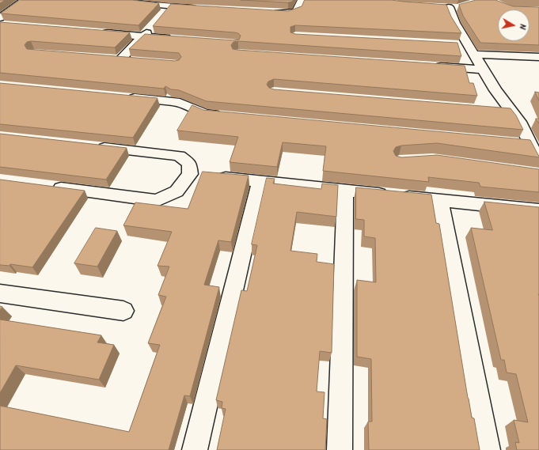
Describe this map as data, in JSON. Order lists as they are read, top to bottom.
{
  "north": "right"
}
